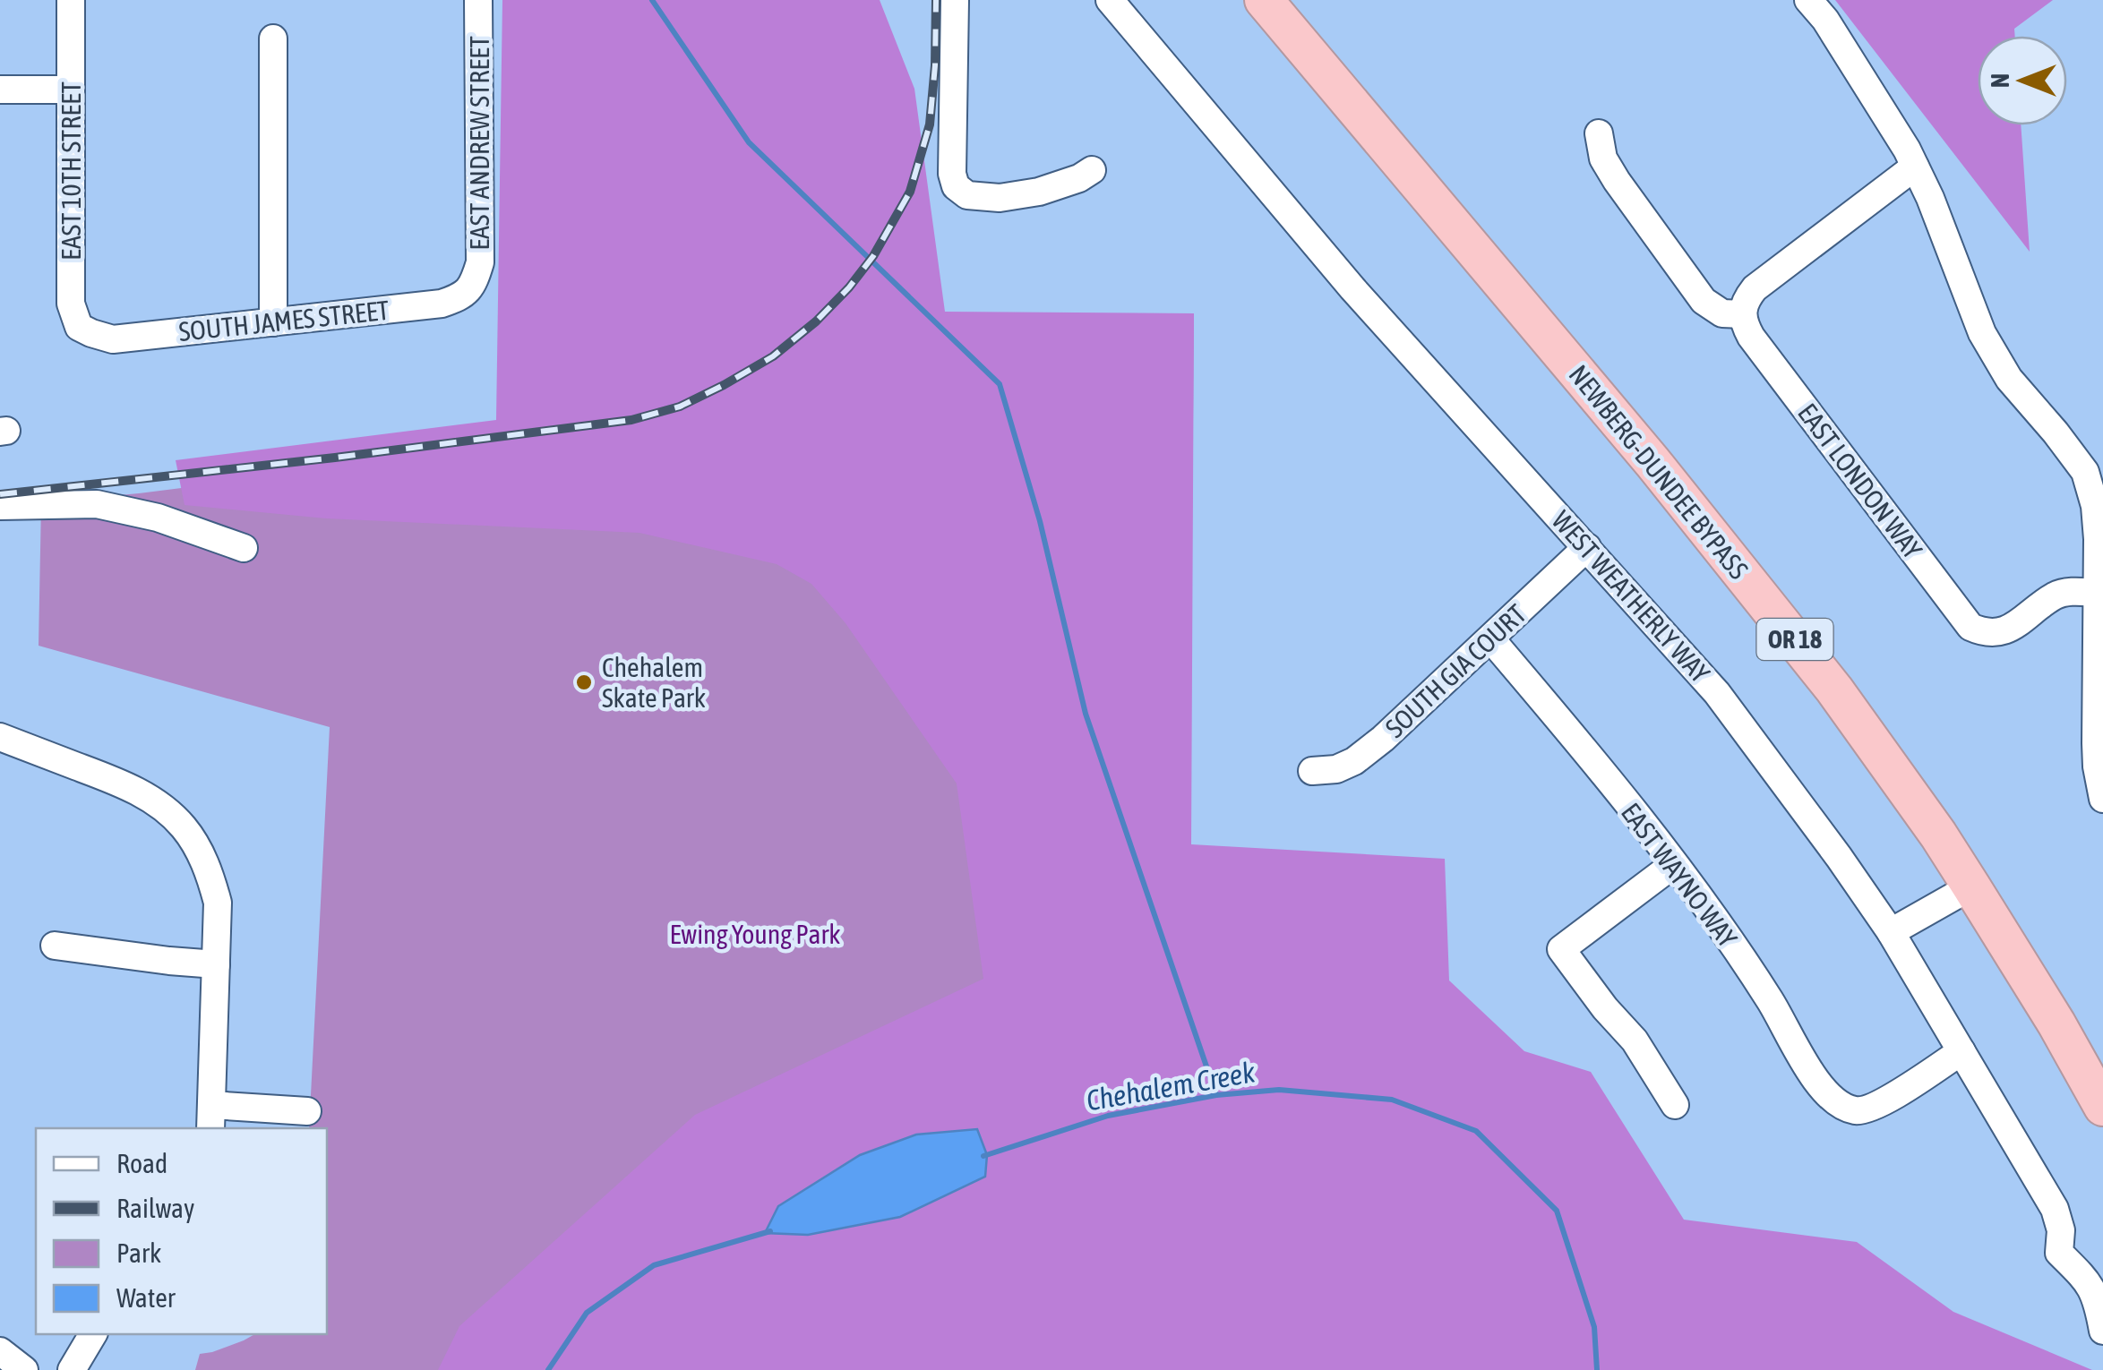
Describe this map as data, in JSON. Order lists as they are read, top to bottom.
{
  "streets": {
    "highway": ["NEWBERG-DUNDEE BYPASS", "OR 18"],
    "street": [
      "EAST ANDREW STREET",
      "EAST 10TH STREET",
      "SOUTH JAMES STREET",
      "EAST LONDON WAY",
      "WEST WEATHERLY WAY",
      "SOUTH GIA COURT",
      "EAST WAYNO WAY"
    ]
  },
  "crossings": [
    ["EAST ANDREW STREET", "SOUTH JAMES STREET"],
    ["EAST 10TH STREET", "SOUTH JAMES STREET"],
    ["WEST WEATHERLY WAY", "SOUTH GIA COURT"],
    ["WEST WEATHERLY WAY", "EAST WAYNO WAY"],
    ["SOUTH GIA COURT", "EAST WAYNO WAY"]
  ],
  "water": ["Chehalem Creek"],
  "parks": ["Ewing Young Park"],
  "places": ["Chehalem Skate Park"],
  "legend": [
    "Road",
    "Railway",
    "Park",
    "Water"
  ],
  "north": "left"
}
